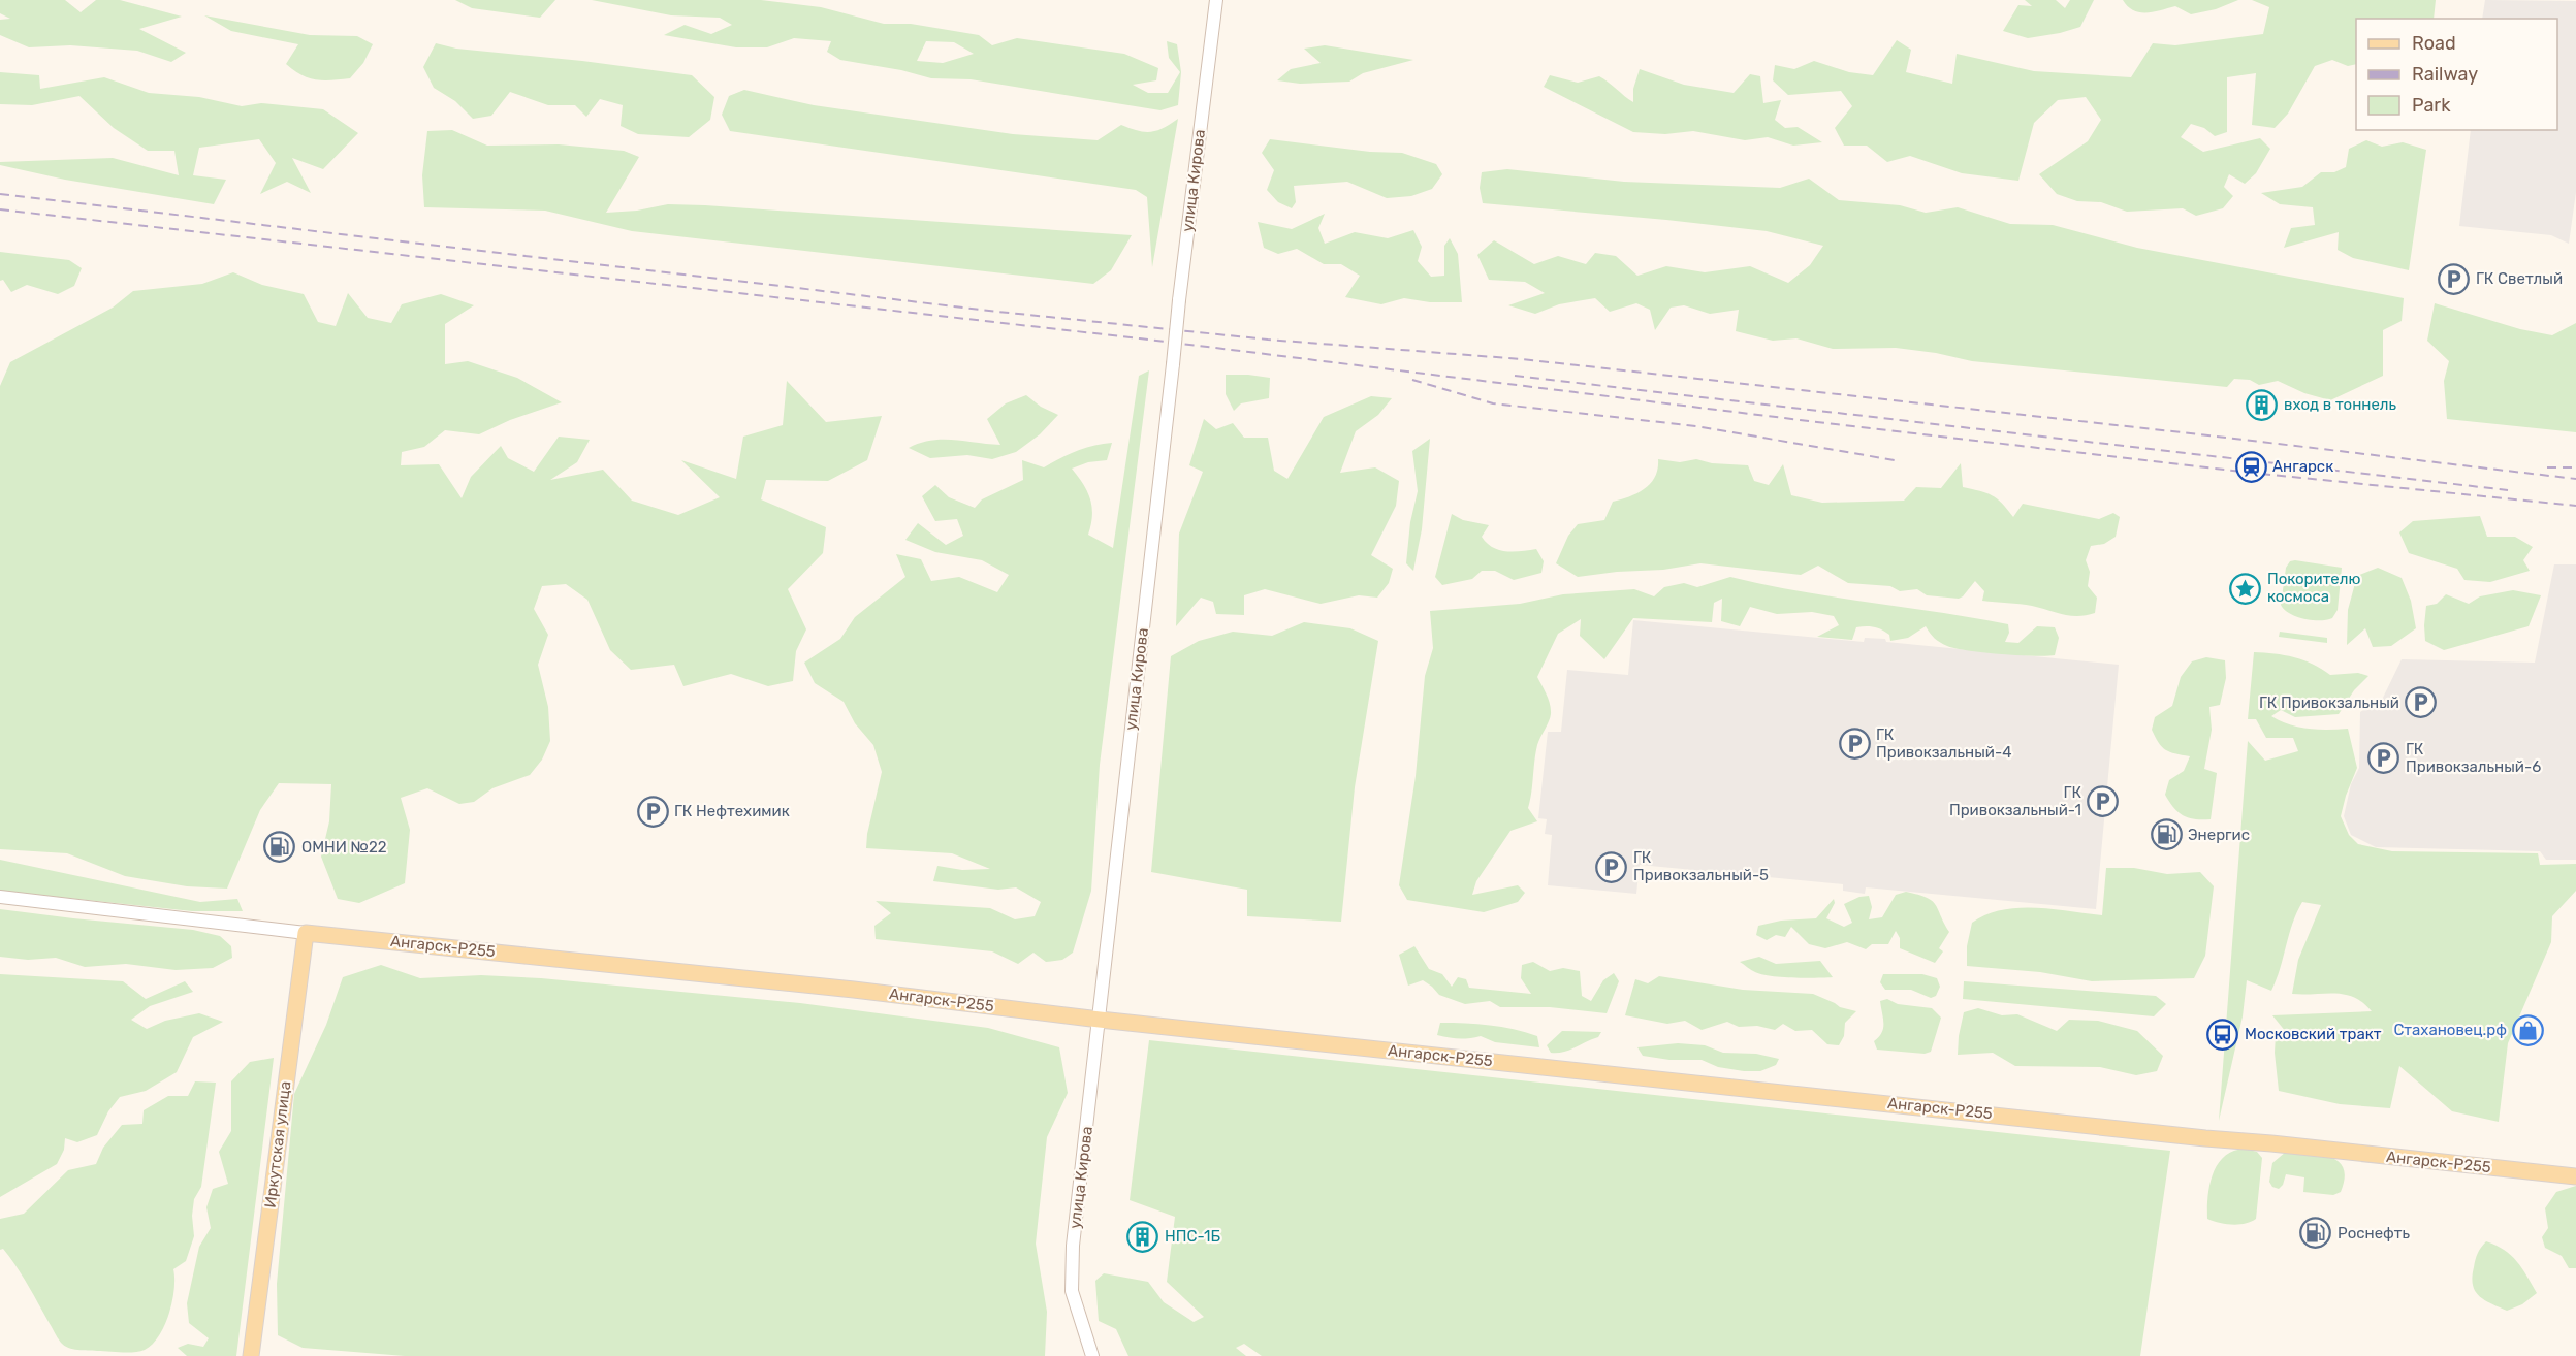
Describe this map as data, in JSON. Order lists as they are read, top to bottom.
{
  "streets": {
    "main road": ["Ангарск-Р255", "Иркутская улица"],
    "street": ["улица Кирова"]
  },
  "crossings": [
    ["улица Кирова", "Ангарск-Р255"],
    ["Ангарск-Р255", "Иркутская улица"]
  ],
  "places": {
    "parking": [
      "ГК Светлый",
      "ГК Привокзальный",
      "ГК Привокзальный-4",
      "ГК Привокзальный-6",
      "ГК Привокзальный-1",
      "ГК Нефтехимик",
      "ГК Привокзальный-5"
    ],
    "building": ["вход в тоннель", "НПС-1Б"],
    "station": ["Ангарск"],
    "place": ["Покорителю космоса"],
    "fuel station": ["Энергис", "ОМНИ №22", "Роснефть"],
    "shop": ["Стахановец.рф"],
    "bus stop": ["Московский тракт"]
  },
  "legend": ["Road", "Railway", "Park"]
}
